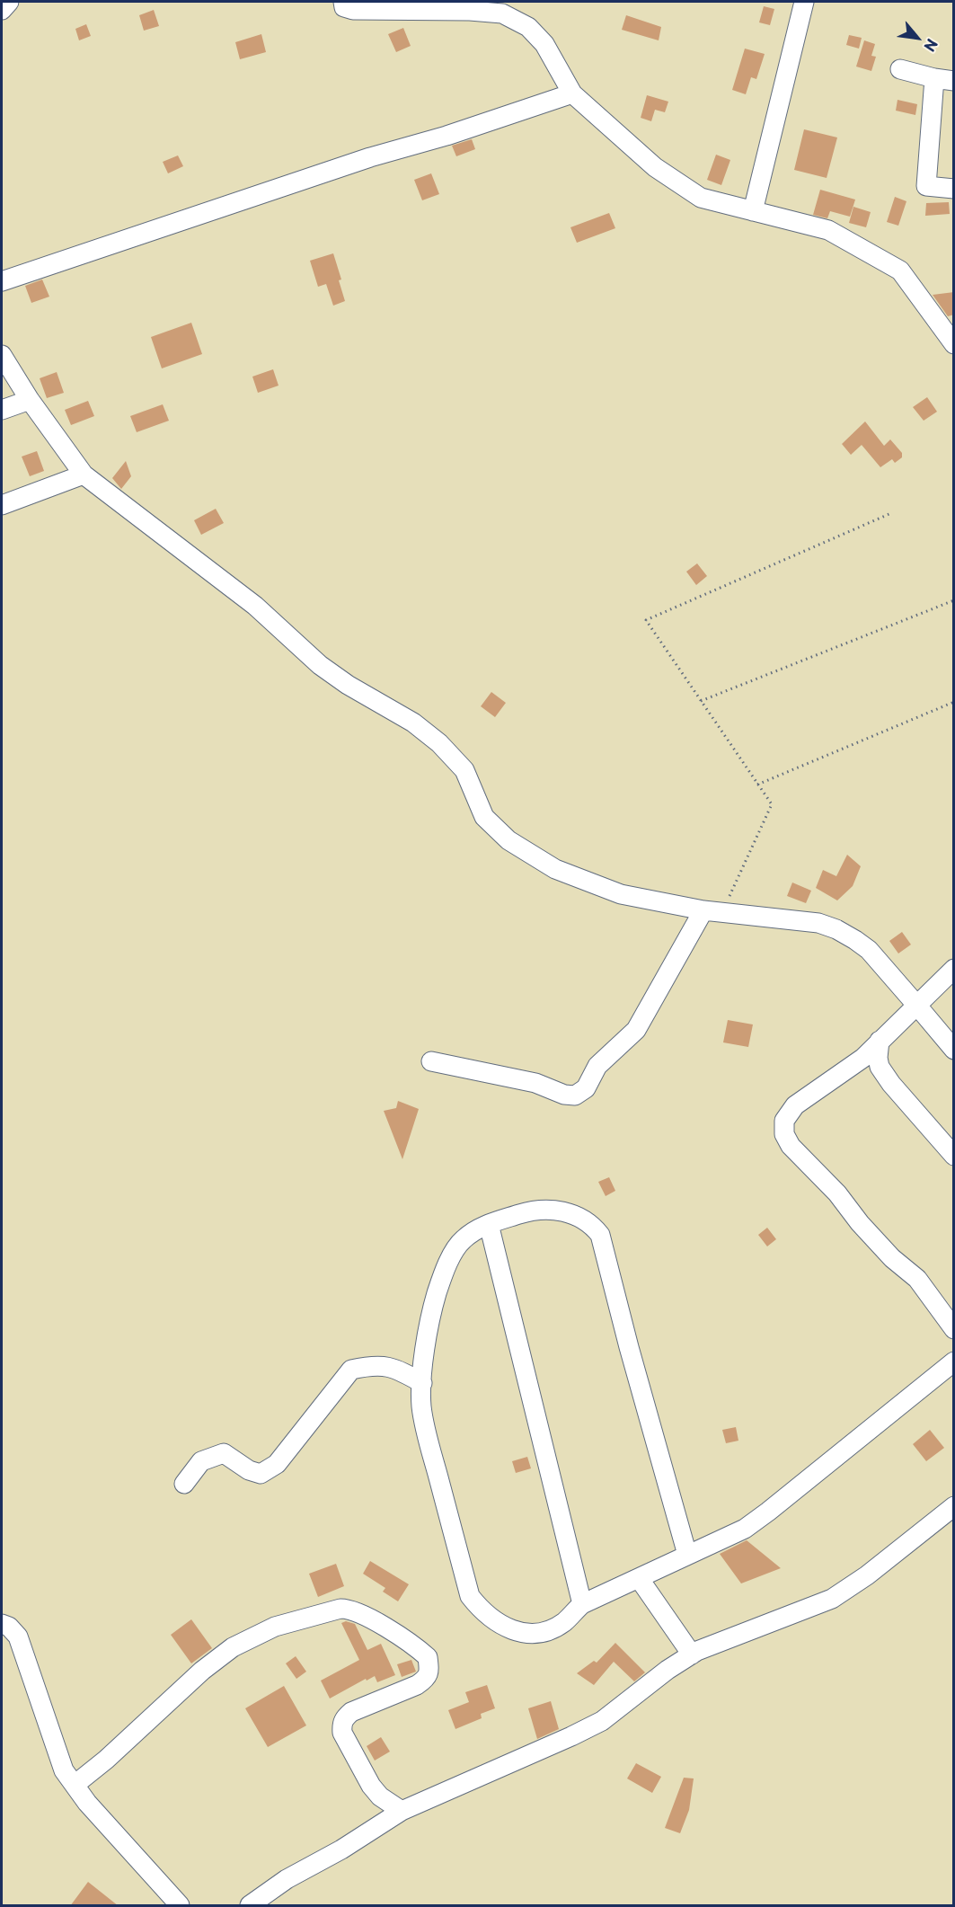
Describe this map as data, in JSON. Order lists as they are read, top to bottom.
{
  "north": "bottom right"
}
